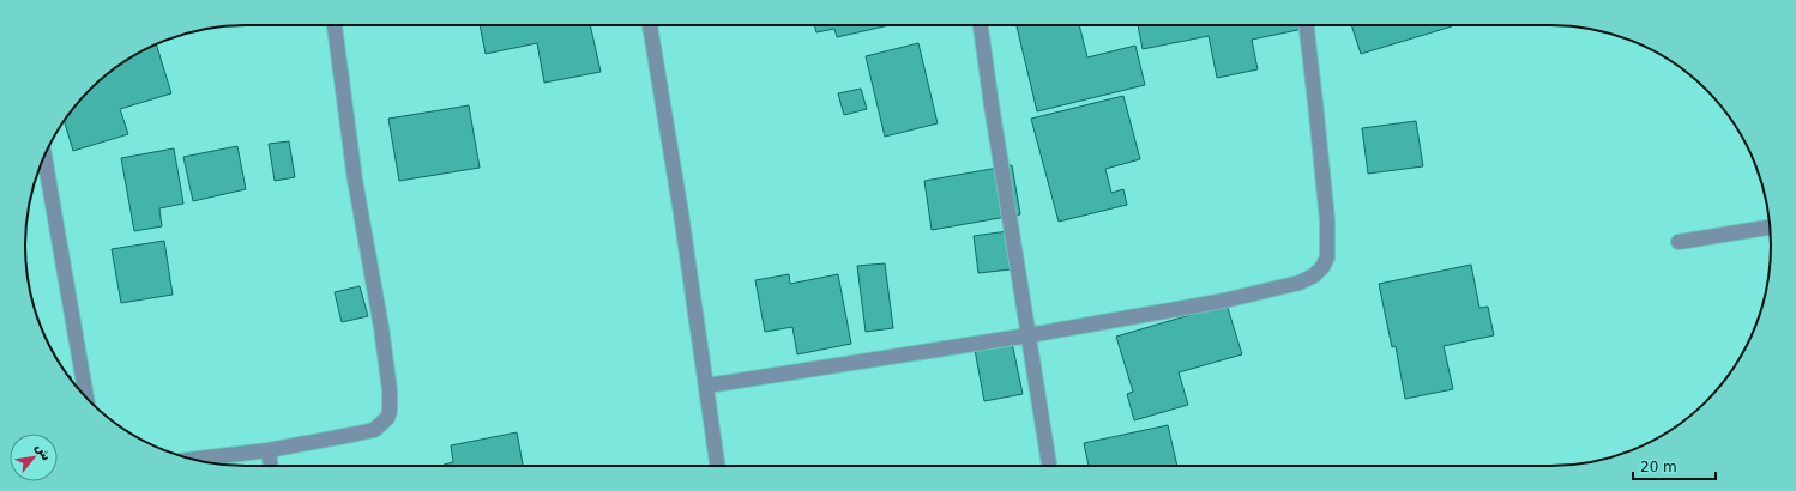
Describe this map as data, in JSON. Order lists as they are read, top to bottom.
{
  "scale_bar": "20 m",
  "north": "top right"
}
